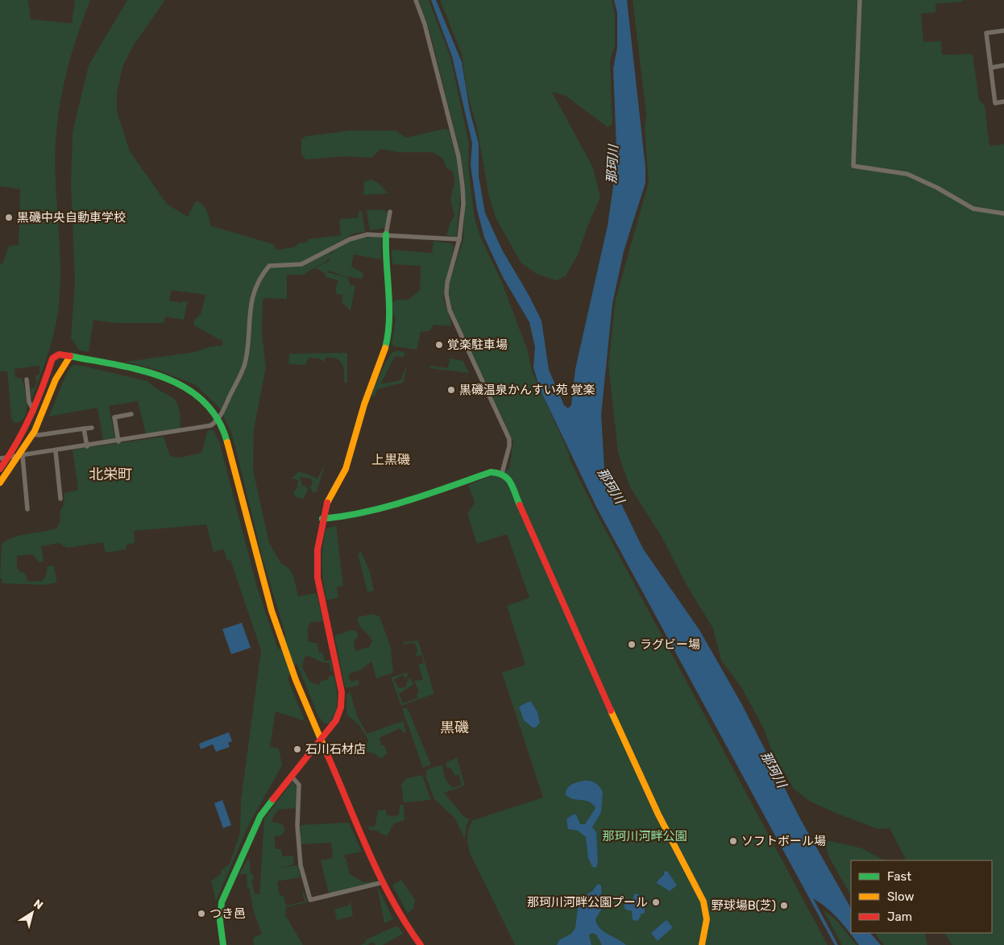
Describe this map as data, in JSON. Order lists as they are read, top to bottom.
{
  "districts": ["上黒磯", "北栄町", "黒磯"],
  "water": ["那珂川"],
  "parks": ["那珂川河畔公園"],
  "places": [
    "黒磯中央自動車学校",
    "覚楽駐車場",
    "黒磯温泉かんすい苑 覚楽",
    "ラグビー場",
    "石川石材店",
    "ソフトボール場",
    "那珂川河畔公園プール",
    "野球場B(芝)",
    "つき邑"
  ],
  "legend": ["Fast", "Slow", "Jam"],
  "north": "top right"
}
